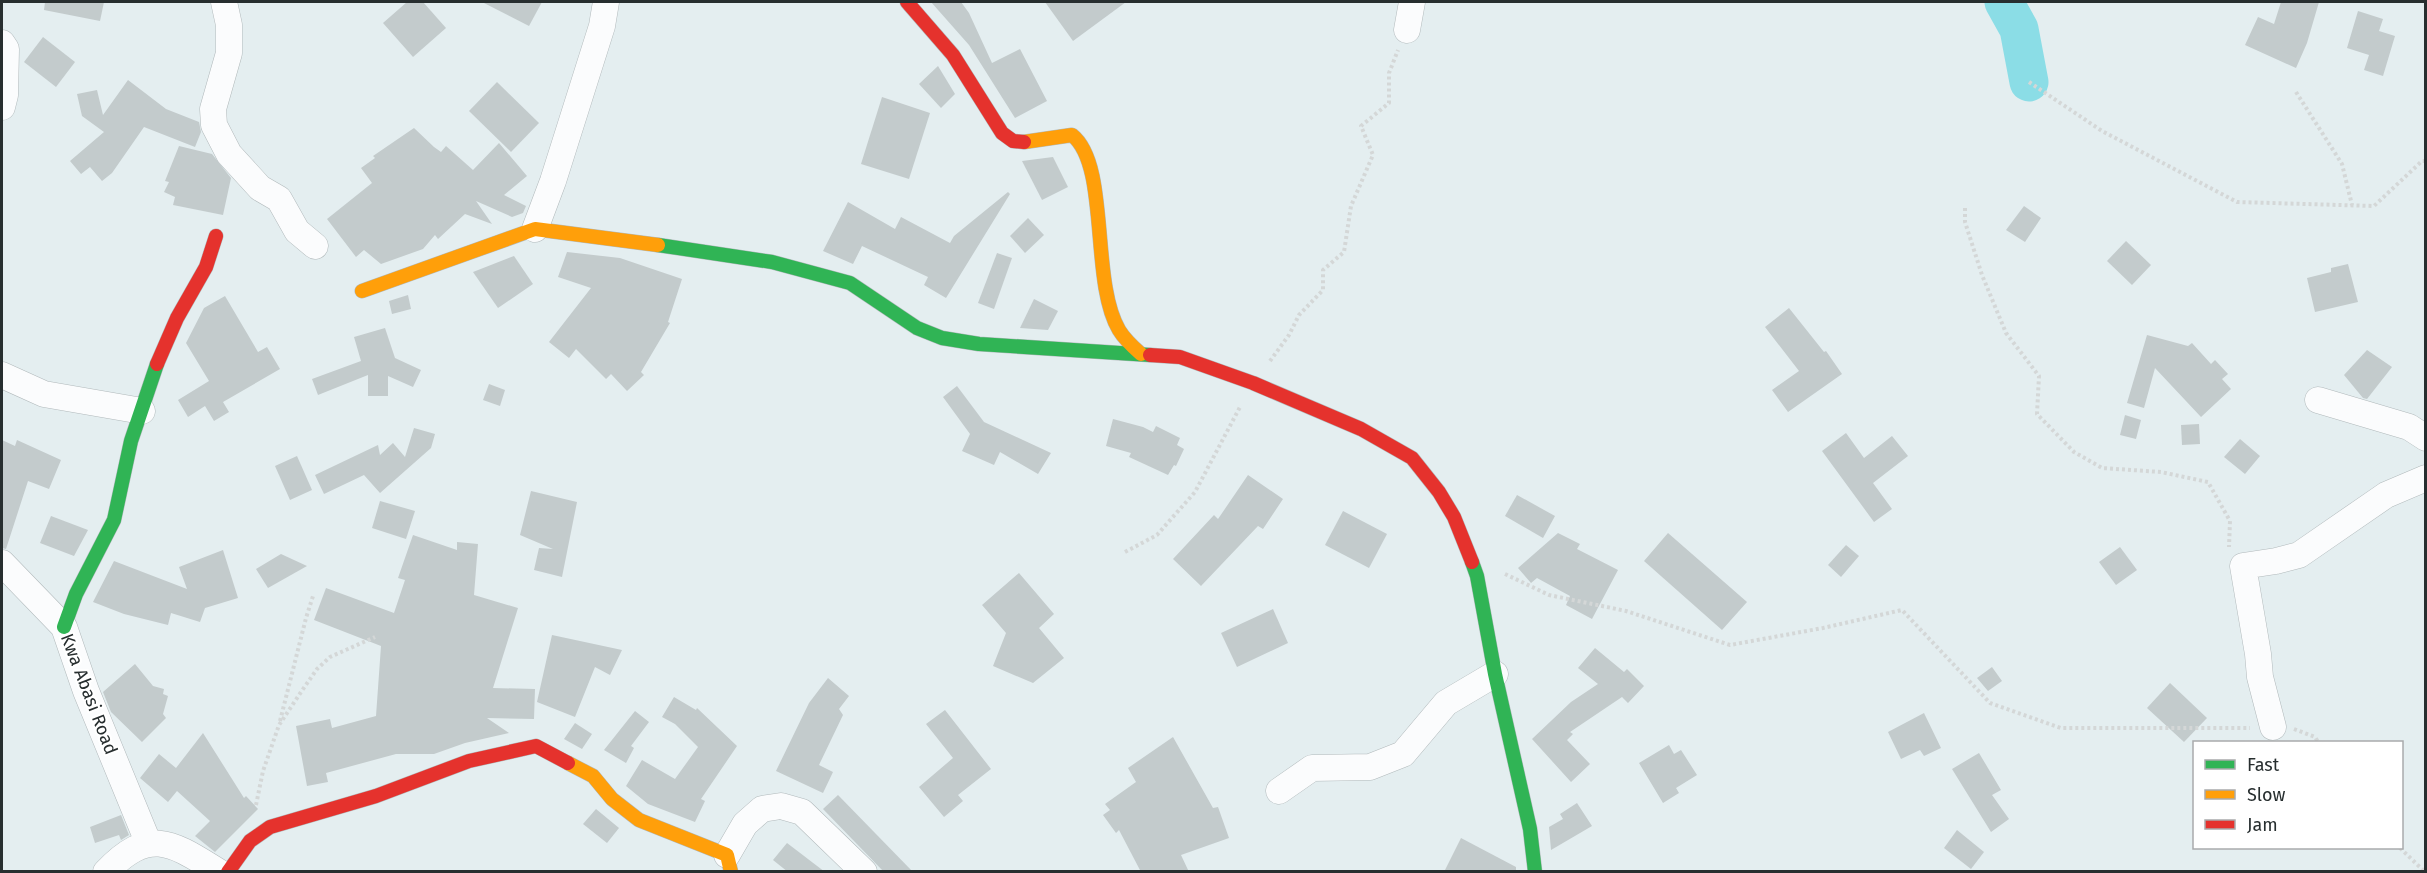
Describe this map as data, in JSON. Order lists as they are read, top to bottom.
{
  "streets": {
    "street": ["Kwa Abasi Road"]
  },
  "legend": ["Fast", "Slow", "Jam"]
}
